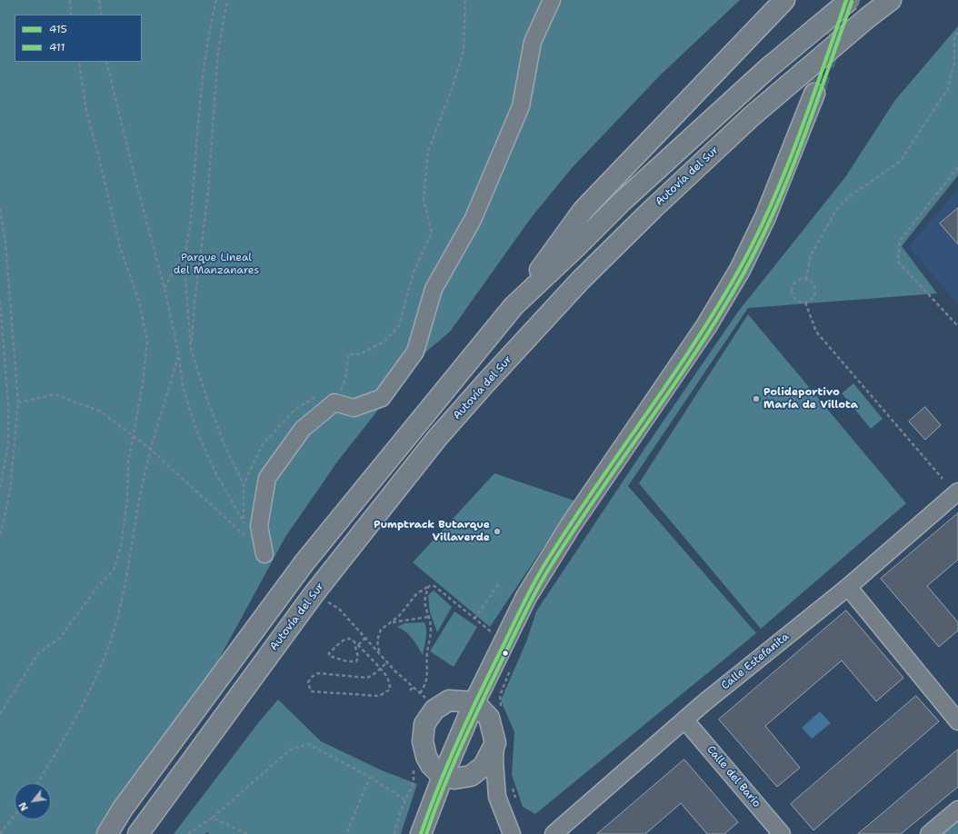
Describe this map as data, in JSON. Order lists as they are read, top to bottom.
{
  "streets": {
    "main road": ["Autovía del Sur"],
    "street": ["Calle Estefanita", "Calle del Bario"]
  },
  "crossings": [
    ["Calle Estefanita", "Calle del Bario"]
  ],
  "parks": ["Parque Lineal del Manzanares"],
  "places": ["Polideportivo María de Villota", "Pumptrack Butarque Villaverde"],
  "lines": ["transit line 415", "transit line 411"],
  "legend": ["415", "411"],
  "north": "bottom left"
}
